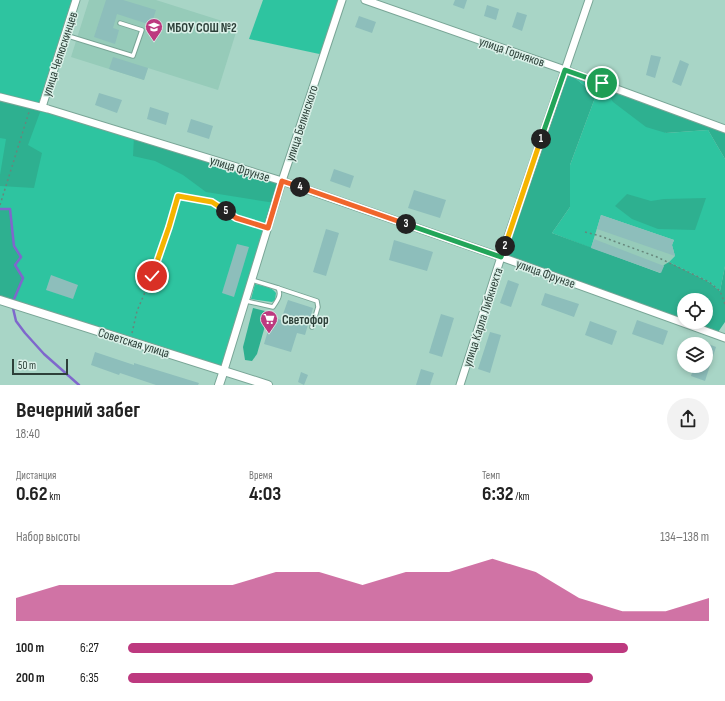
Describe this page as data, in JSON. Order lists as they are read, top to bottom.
{
  "streets": {
    "street": [
      "улица Горняков",
      "улица Челюскинцев",
      "улица Белинского",
      "улица Фрунзе",
      "улица Карла Либкнехта",
      "Советская улица"
    ]
  },
  "crossings": [
    ["улица Горняков", "улица Карла Либкнехта"],
    ["улица Челюскинцев", "улица Фрунзе"],
    ["улица Белинского", "улица Фрунзе"],
    ["улица Белинского", "Советская улица"],
    ["улица Фрунзе", "улица Карла Либкнехта"]
  ],
  "places": {
    "school or university": ["МБОУ СОШ №2"],
    "supermarket": ["Светофор"]
  },
  "scale_bar": "50 m",
  "page": {
    "pins": [
      "1",
      "4",
      "5",
      "3",
      "2"
    ],
    "scale": "50 m",
    "heading": ["Вечерний забег", "18:40"],
    "stats": [
      ["Дистанция", "0.62 km"],
      ["Время", "4:03"],
      ["Темп", "6:32 /km"]
    ],
    "chart": ["Набор высоты", "134–138 m"],
    "list": [
      {
        "name": "100 m",
        "note": "6:27"
      },
      {
        "name": "200 m",
        "note": "6:35"
      }
    ]
  }
}
